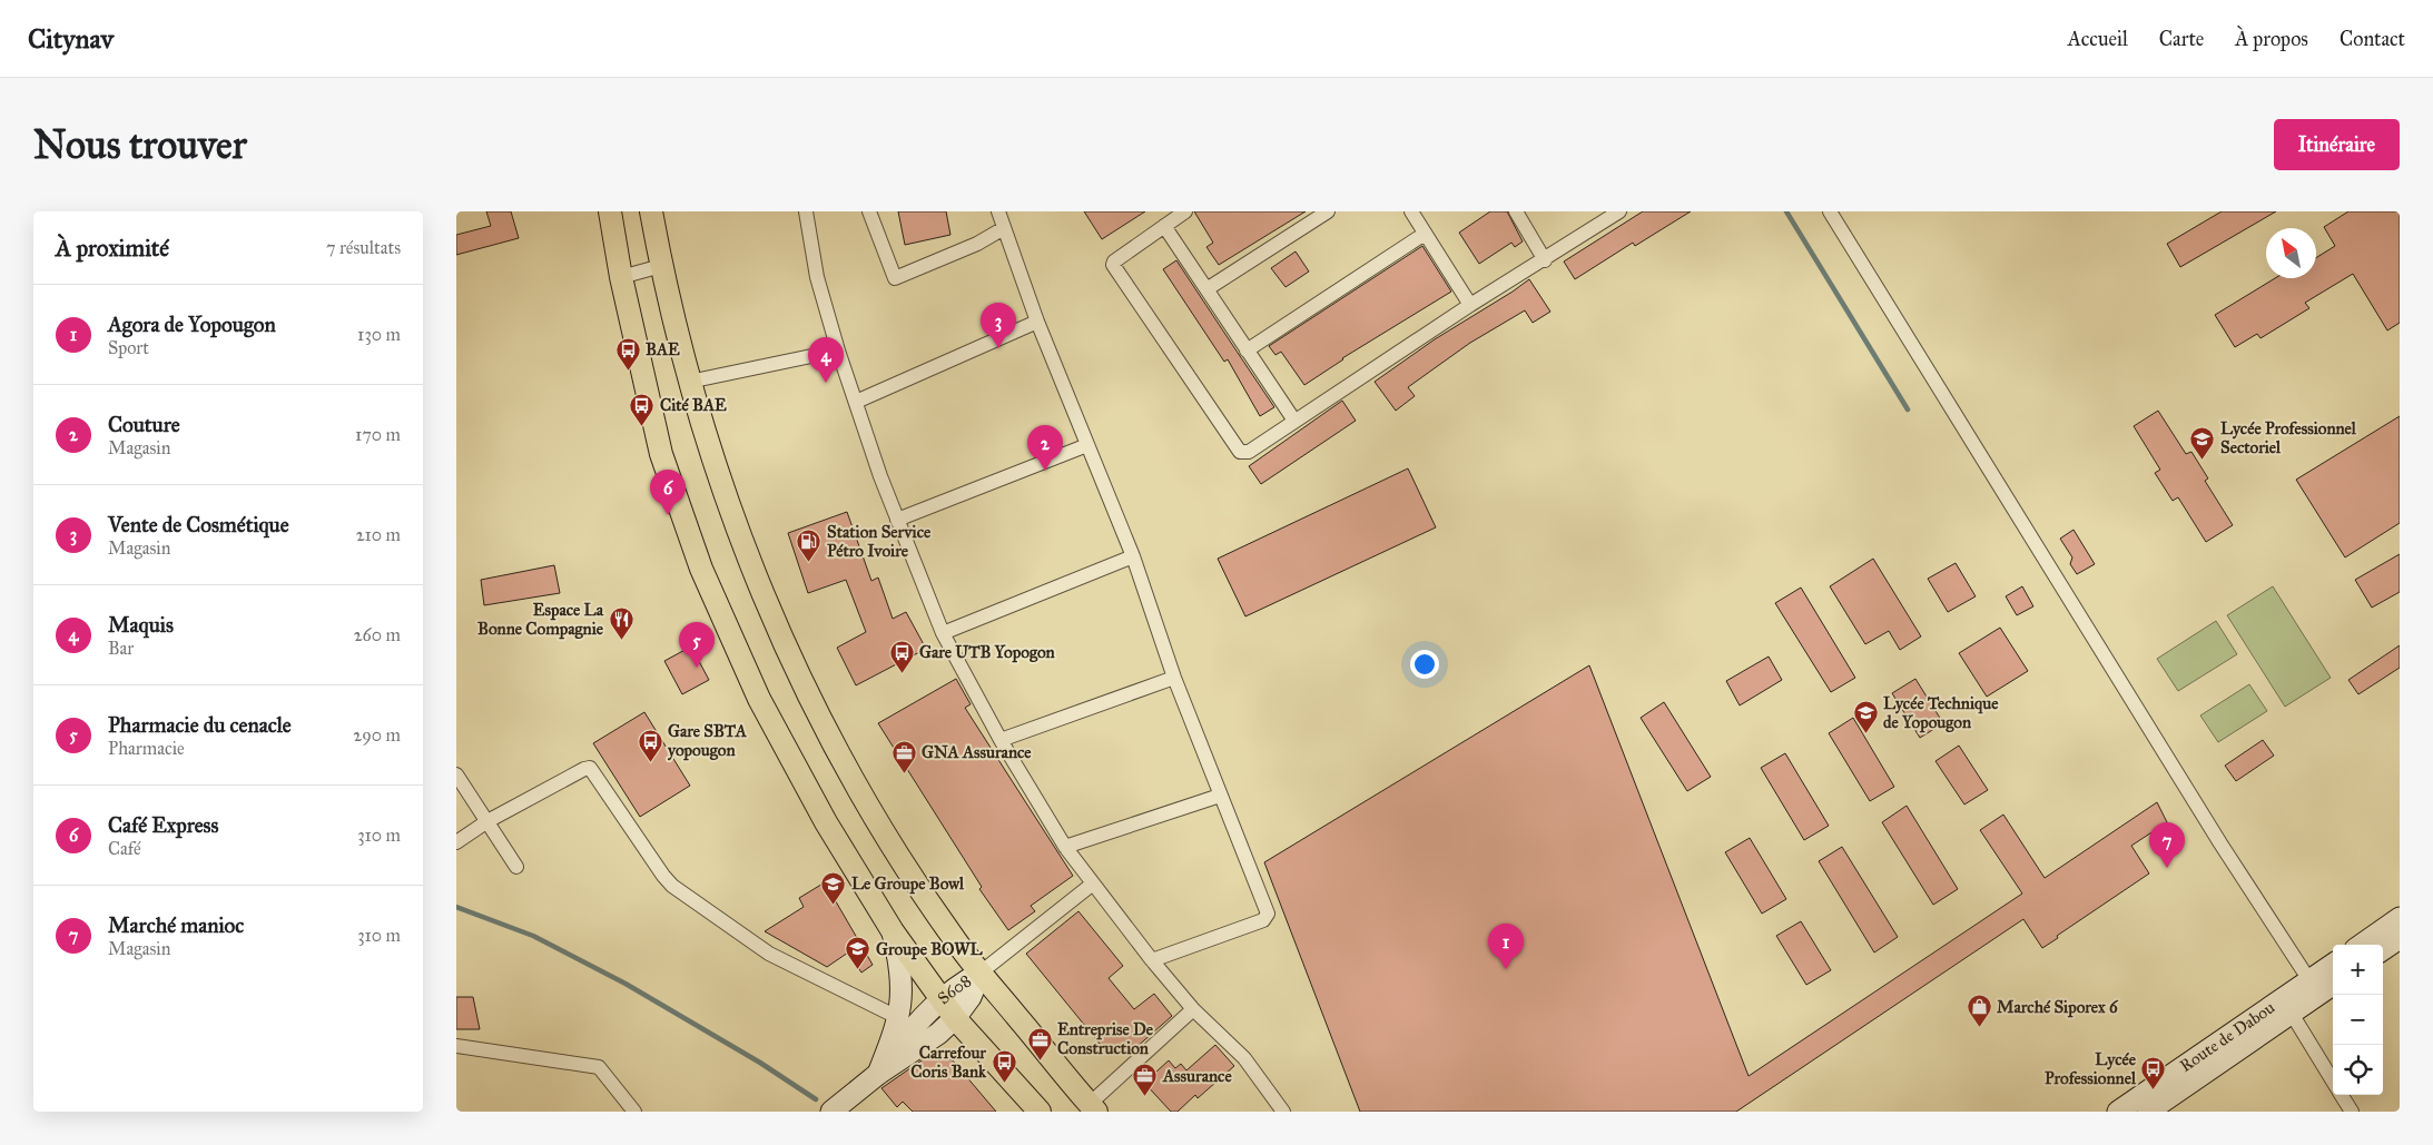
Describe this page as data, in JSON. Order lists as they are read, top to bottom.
{
  "streets": {
    "street": ["S608", "Route de Dabou"]
  },
  "places": {
    "bus stop": [
      "BAE",
      "Cité BAE",
      "Gare UTB Yopogon",
      "Gare SBTA yopougon",
      "Carrefour Coris Bank",
      "Lycée Professionnel"
    ],
    "school or university": [
      "Lycée Professionnel Sectoriel",
      "Lycée Technique de Yopougon",
      "Le Groupe Bowl",
      "Groupe BOWL"
    ],
    "fuel station": ["Station Service Pétro Ivoire"],
    "restaurant": ["Espace La Bonne Compagnie"],
    "office": ["GNA Assurance", "Entreprise De Construction", "Assurance"],
    "shop": ["Marché Siporex 6"]
  },
  "north": "top left",
  "page": {
    "header": "Citynav",
    "nav": [
      "Accueil",
      "Carte",
      "À propos",
      "Contact"
    ],
    "buttons": "Itinéraire",
    "title": "Nous trouver",
    "heading": ["À proximité", "7 résultats"],
    "list": [
      {
        "mark": "1",
        "name": "Agora de Yopougon",
        "note": "Sport",
        "value": "130 m"
      },
      {
        "mark": "2",
        "name": "Couture",
        "note": "Magasin",
        "value": "170 m"
      },
      {
        "mark": "3",
        "name": "Vente de Cosmétique",
        "note": "Magasin",
        "value": "210 m"
      },
      {
        "mark": "4",
        "name": "Maquis",
        "note": "Bar",
        "value": "260 m"
      },
      {
        "mark": "5",
        "name": "Pharmacie du cenacle",
        "note": "Pharmacie",
        "value": "290 m"
      },
      {
        "mark": "6",
        "name": "Café Express",
        "note": "Café",
        "value": "310 m"
      },
      {
        "mark": "7",
        "name": "Marché manioc",
        "note": "Magasin",
        "value": "310 m"
      }
    ],
    "pins": [
      "3",
      "4",
      "2",
      "6",
      "5",
      "7",
      "1"
    ],
    "map_buttons": ["+", "−"]
  }
}
